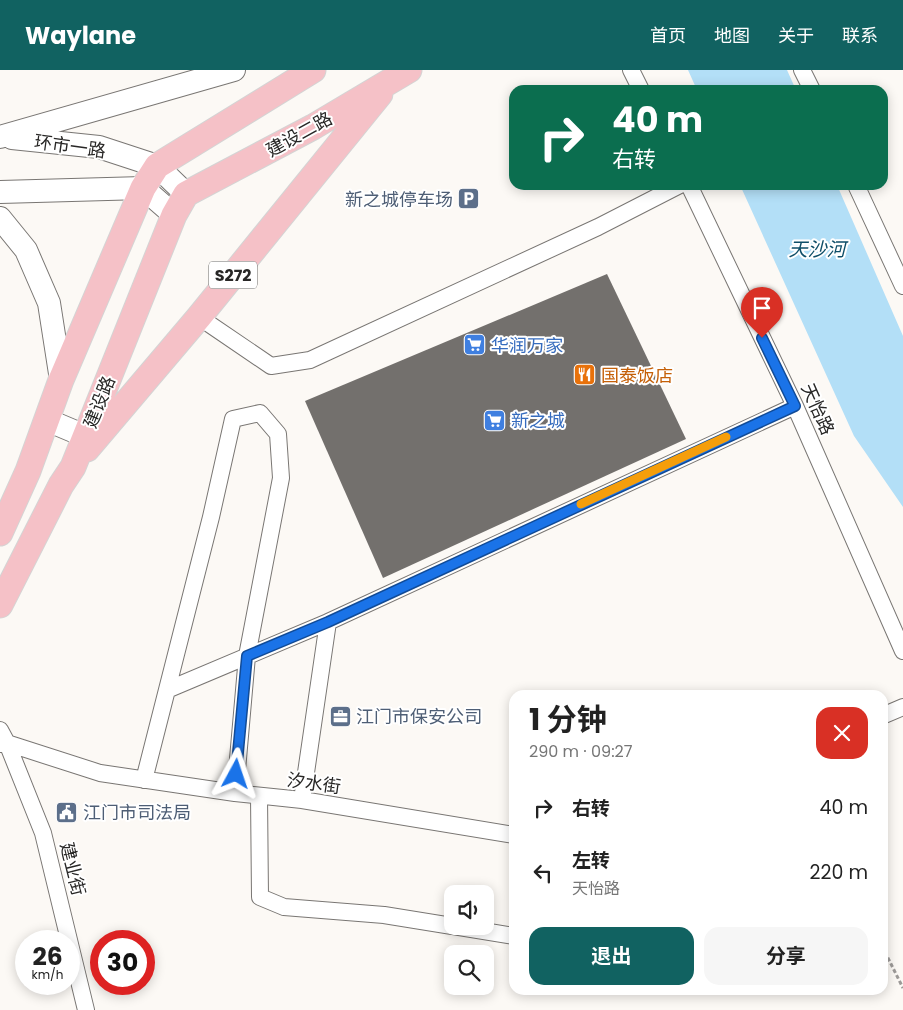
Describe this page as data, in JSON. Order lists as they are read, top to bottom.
{
  "streets": {
    "main road": [
      "建设二路",
      "环市一路",
      "S272",
      "建设路"
    ],
    "street": ["天怡路", "汐水街", "建业街"]
  },
  "crossings": [
    ["建设二路", "环市一路"],
    ["建设二路", "S272"],
    ["建设二路", "建设路"],
    ["环市一路", "建设路"],
    ["S272", "建设路"],
    ["汐水街", "建业街"]
  ],
  "water": ["天沙河"],
  "places": {
    "parking": ["新之城停车场"],
    "supermarket": ["华润万家", "新之城"],
    "restaurant": ["国泰饭店"],
    "office": ["江门市保安公司"],
    "public building": ["江门市司法局"]
  },
  "page": {
    "header": "Waylane",
    "nav": [
      "首页",
      "地图",
      "关于",
      "联系"
    ],
    "turn": ["40 m", "右转"],
    "heading": ["1 分钟", "290 m · 09:27"],
    "list": [
      {
        "name": "右转",
        "value": "40 m"
      },
      {
        "name": "左转",
        "note": "天怡路",
        "value": "220 m"
      }
    ],
    "buttons": ["退出", "分享"],
    "speed": "26 km/h",
    "limit": "30"
  }
}
